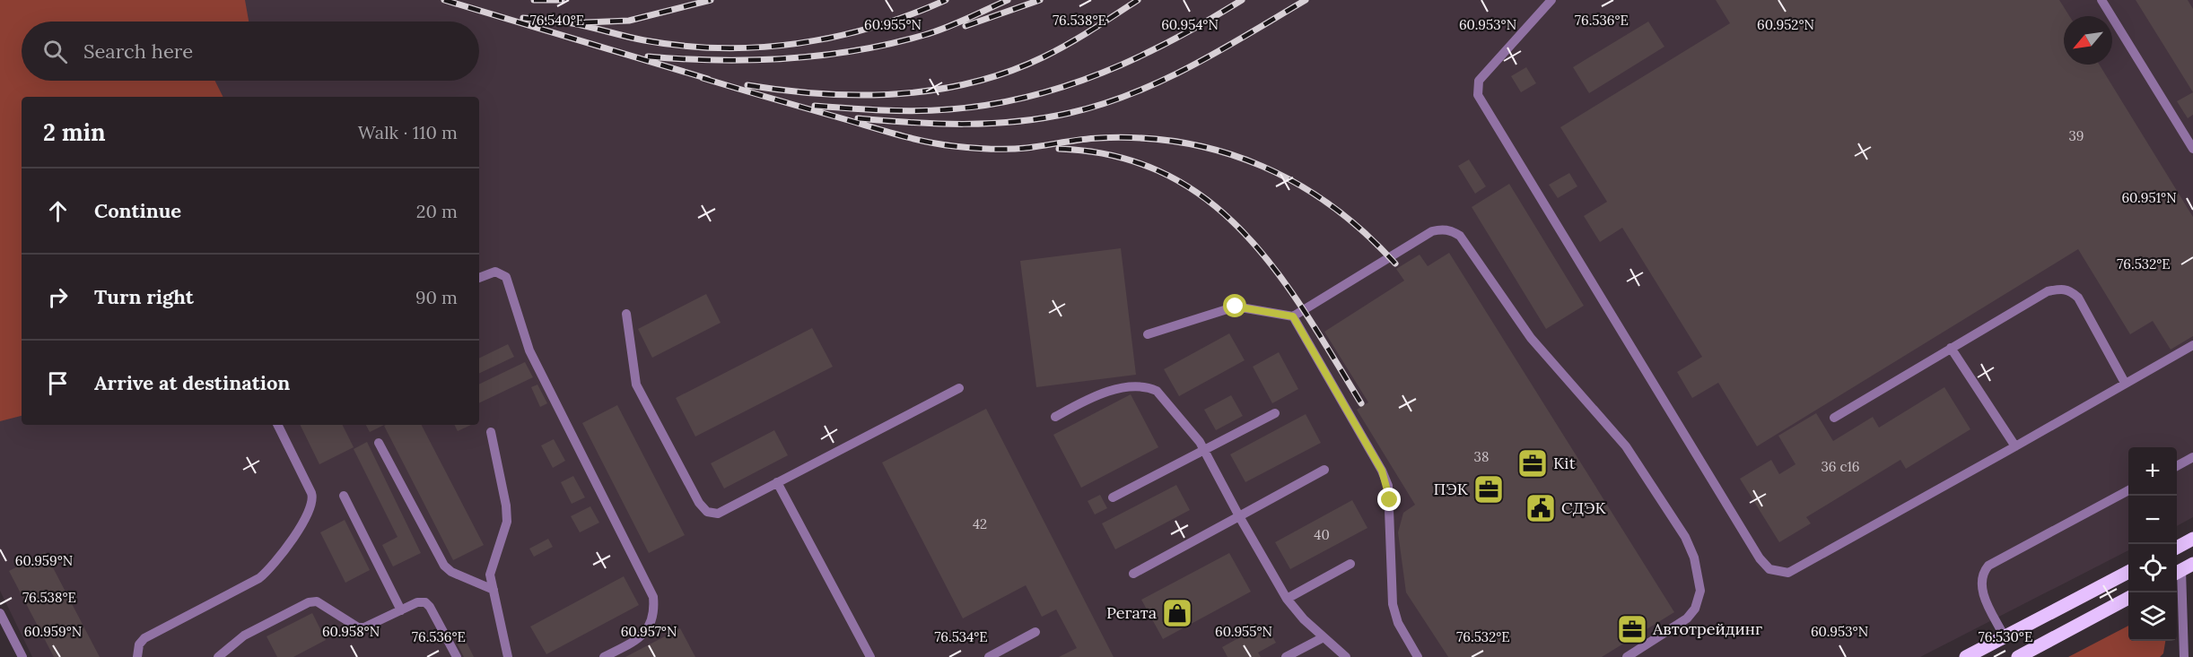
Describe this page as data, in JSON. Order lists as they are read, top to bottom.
{
  "places": {
    "office": ["Kit", "ПЭК", "Автотрейдинг"],
    "public building": ["СДЭК"],
    "shop": ["Регата"]
  },
  "house_numbers": [
    "39",
    "38",
    "36 с16",
    "42",
    "40"
  ],
  "north": "bottom left",
  "page": {
    "search": "Search here",
    "heading": ["2 min", "Walk · 110 m"],
    "list": [
      ["Continue", "20 m"],
      ["Turn right", "90 m"],
      "Arrive at destination"
    ],
    "map_buttons": ["+", "−"]
  },
  "coordinates": [
    "76.540°E",
    "76.536°E",
    "76.538°E",
    "60.955°N",
    "60.954°N",
    "60.953°N",
    "60.952°N",
    "60.951°N",
    "76.532°E",
    "60.959°N",
    "60.958°N",
    "60.957°N",
    "76.534°E",
    "76.530°E"
  ]
}
